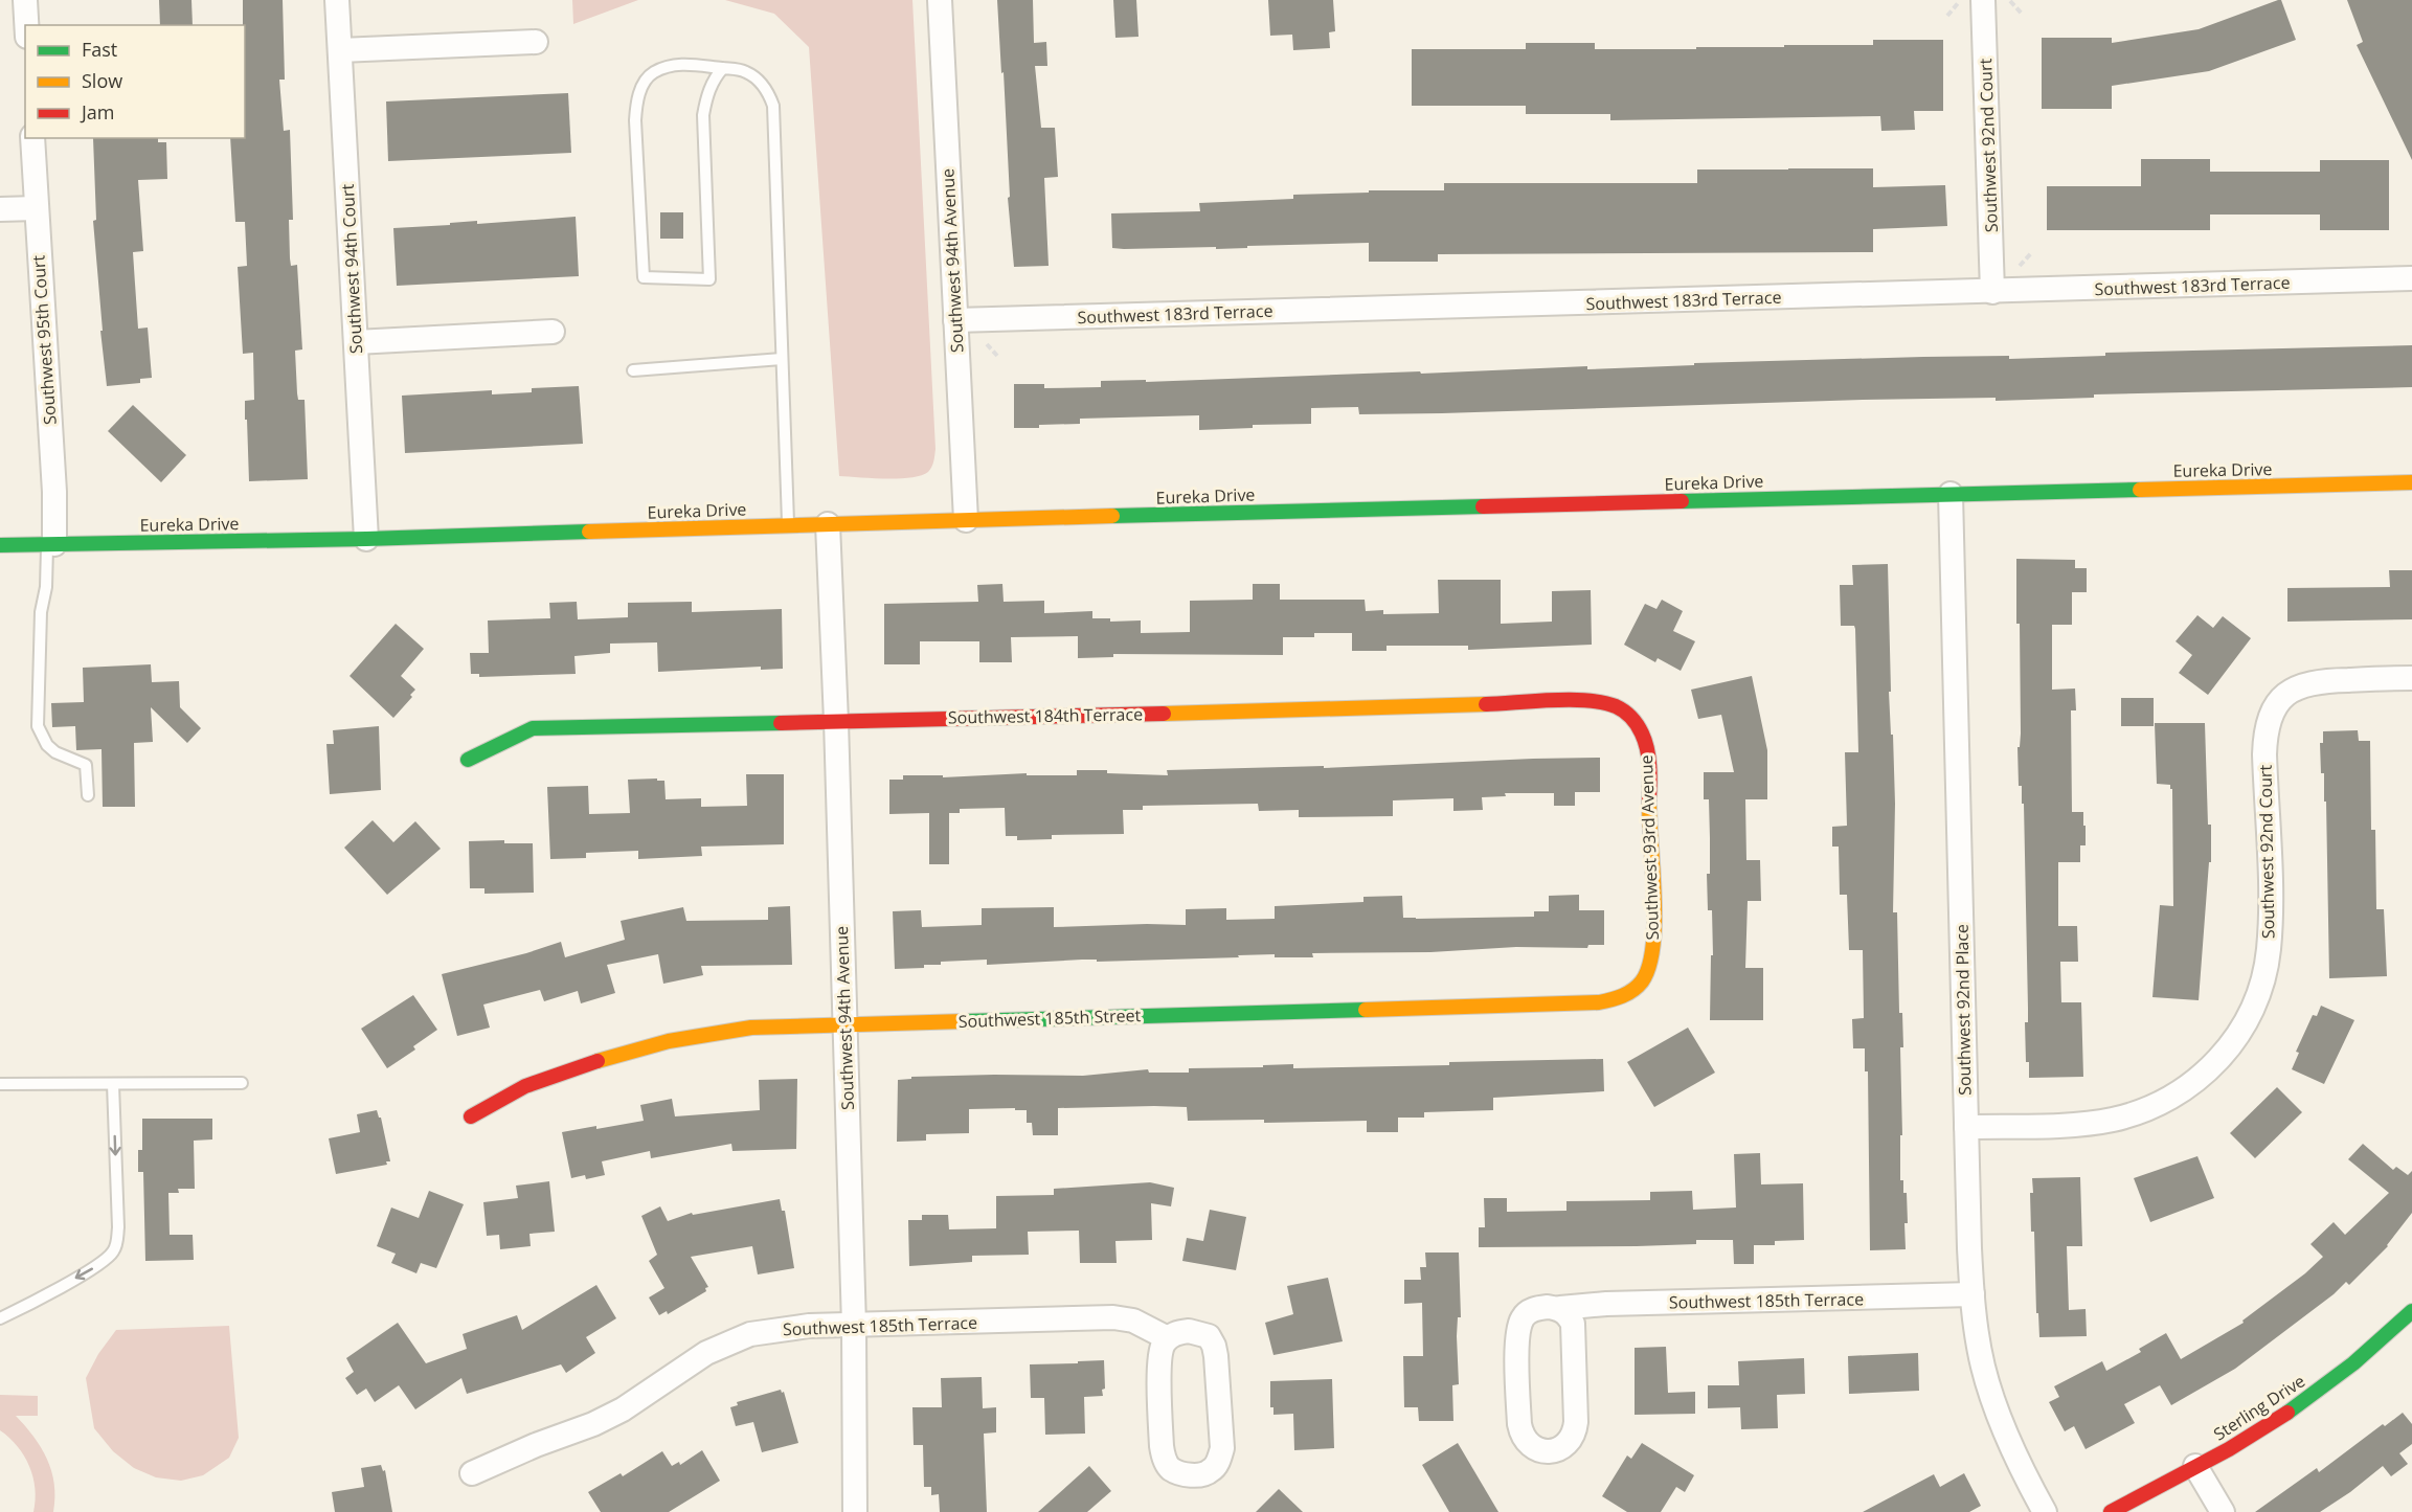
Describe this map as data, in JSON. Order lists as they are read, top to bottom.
{
  "streets": {
    "street": [
      "Southwest 92nd Court",
      "Southwest 94th Avenue",
      "Southwest 94th Court",
      "Southwest 183rd Terrace",
      "Southwest 95th Court",
      "Eureka Drive",
      "Southwest 184th Terrace",
      "Southwest 93rd Avenue",
      "Southwest 92nd Place",
      "Southwest 185th Street",
      "Southwest 185th Terrace",
      "Sterling Drive"
    ]
  },
  "crossings": [
    ["Southwest 92nd Court", "Southwest 183rd Terrace"],
    ["Southwest 92nd Court", "Southwest 92nd Place"],
    ["Southwest 94th Avenue", "Southwest 183rd Terrace"],
    ["Southwest 94th Avenue", "Eureka Drive"],
    ["Southwest 94th Avenue", "Southwest 184th Terrace"],
    ["Southwest 94th Avenue", "Southwest 185th Street"],
    ["Southwest 94th Avenue", "Southwest 185th Terrace"],
    ["Southwest 94th Court", "Eureka Drive"],
    ["Southwest 95th Court", "Eureka Drive"],
    ["Eureka Drive", "Southwest 92nd Place"],
    ["Southwest 184th Terrace", "Southwest 93rd Avenue"],
    ["Southwest 93rd Avenue", "Southwest 185th Street"],
    ["Southwest 92nd Place", "Southwest 185th Terrace"]
  ],
  "legend": ["Fast", "Slow", "Jam"]
}
